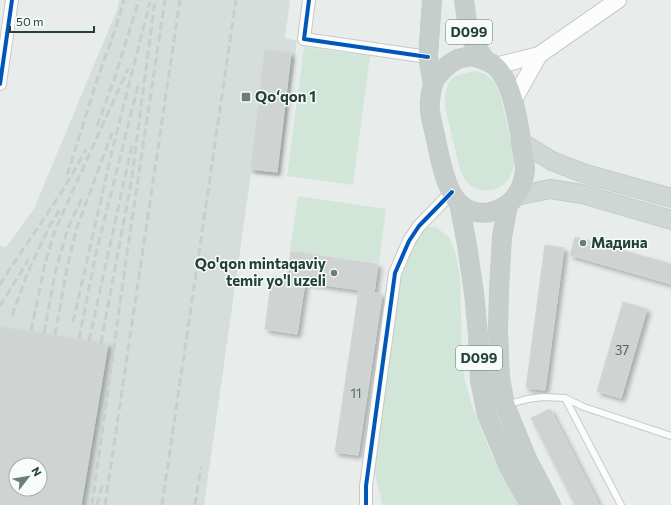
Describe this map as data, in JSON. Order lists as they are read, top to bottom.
{
  "streets": {
    "highway": ["D099"]
  },
  "places": {
    "transit": ["Qoʻqon 1"],
    "other": ["Мадина", "Qo'qon mintaqaviy temir yo'l uzeli"]
  },
  "house_numbers": ["37", "11"],
  "scale_bar": "50 m",
  "north": "top right"
}
